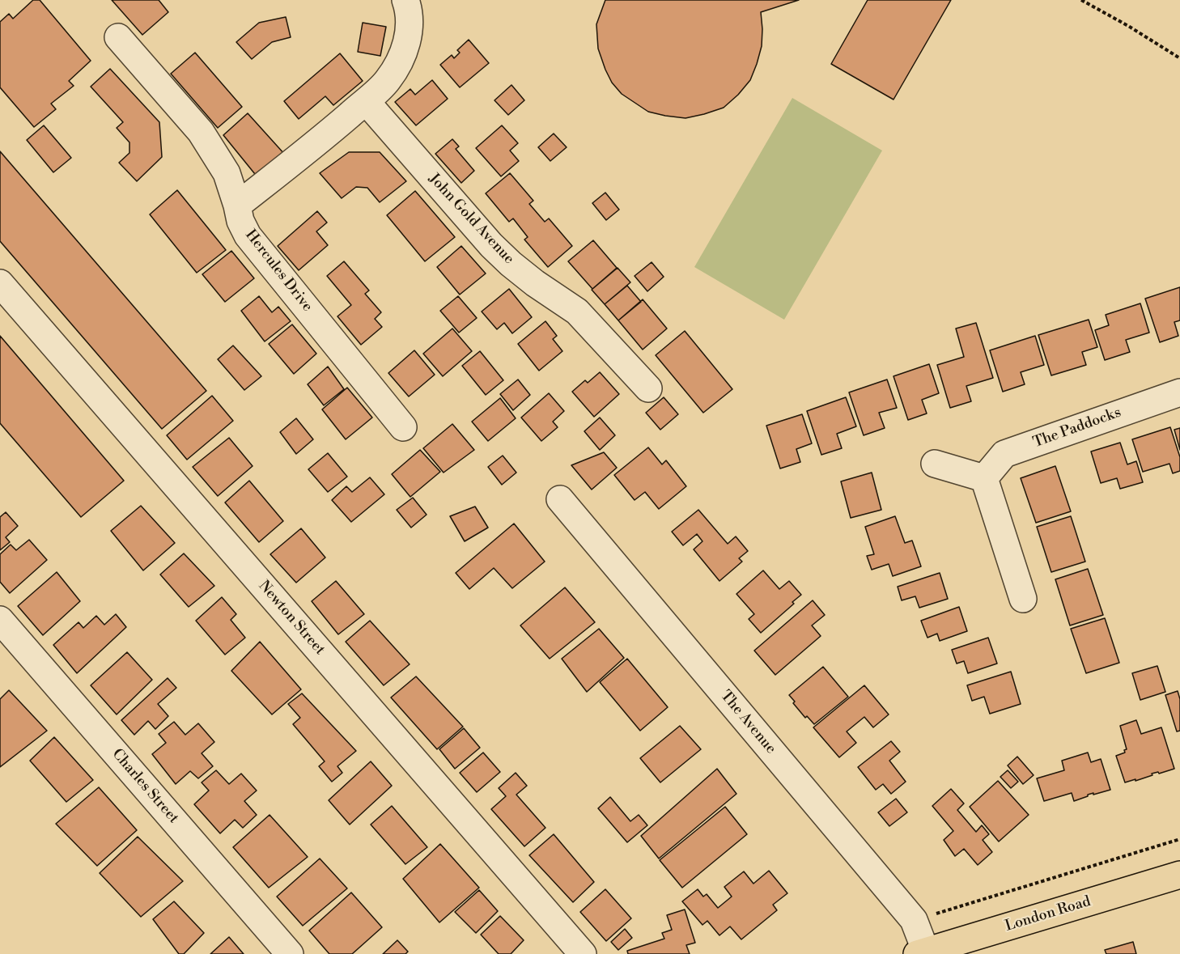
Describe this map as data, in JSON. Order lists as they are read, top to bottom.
{
  "streets": {
    "main road": ["London Road"],
    "street": [
      "John Gold Avenue",
      "Hercules Drive",
      "The Paddocks",
      "Newton Street",
      "The Avenue",
      "Charles Street"
    ]
  },
  "crossings": [
    ["The Avenue", "London Road"]
  ]
}
